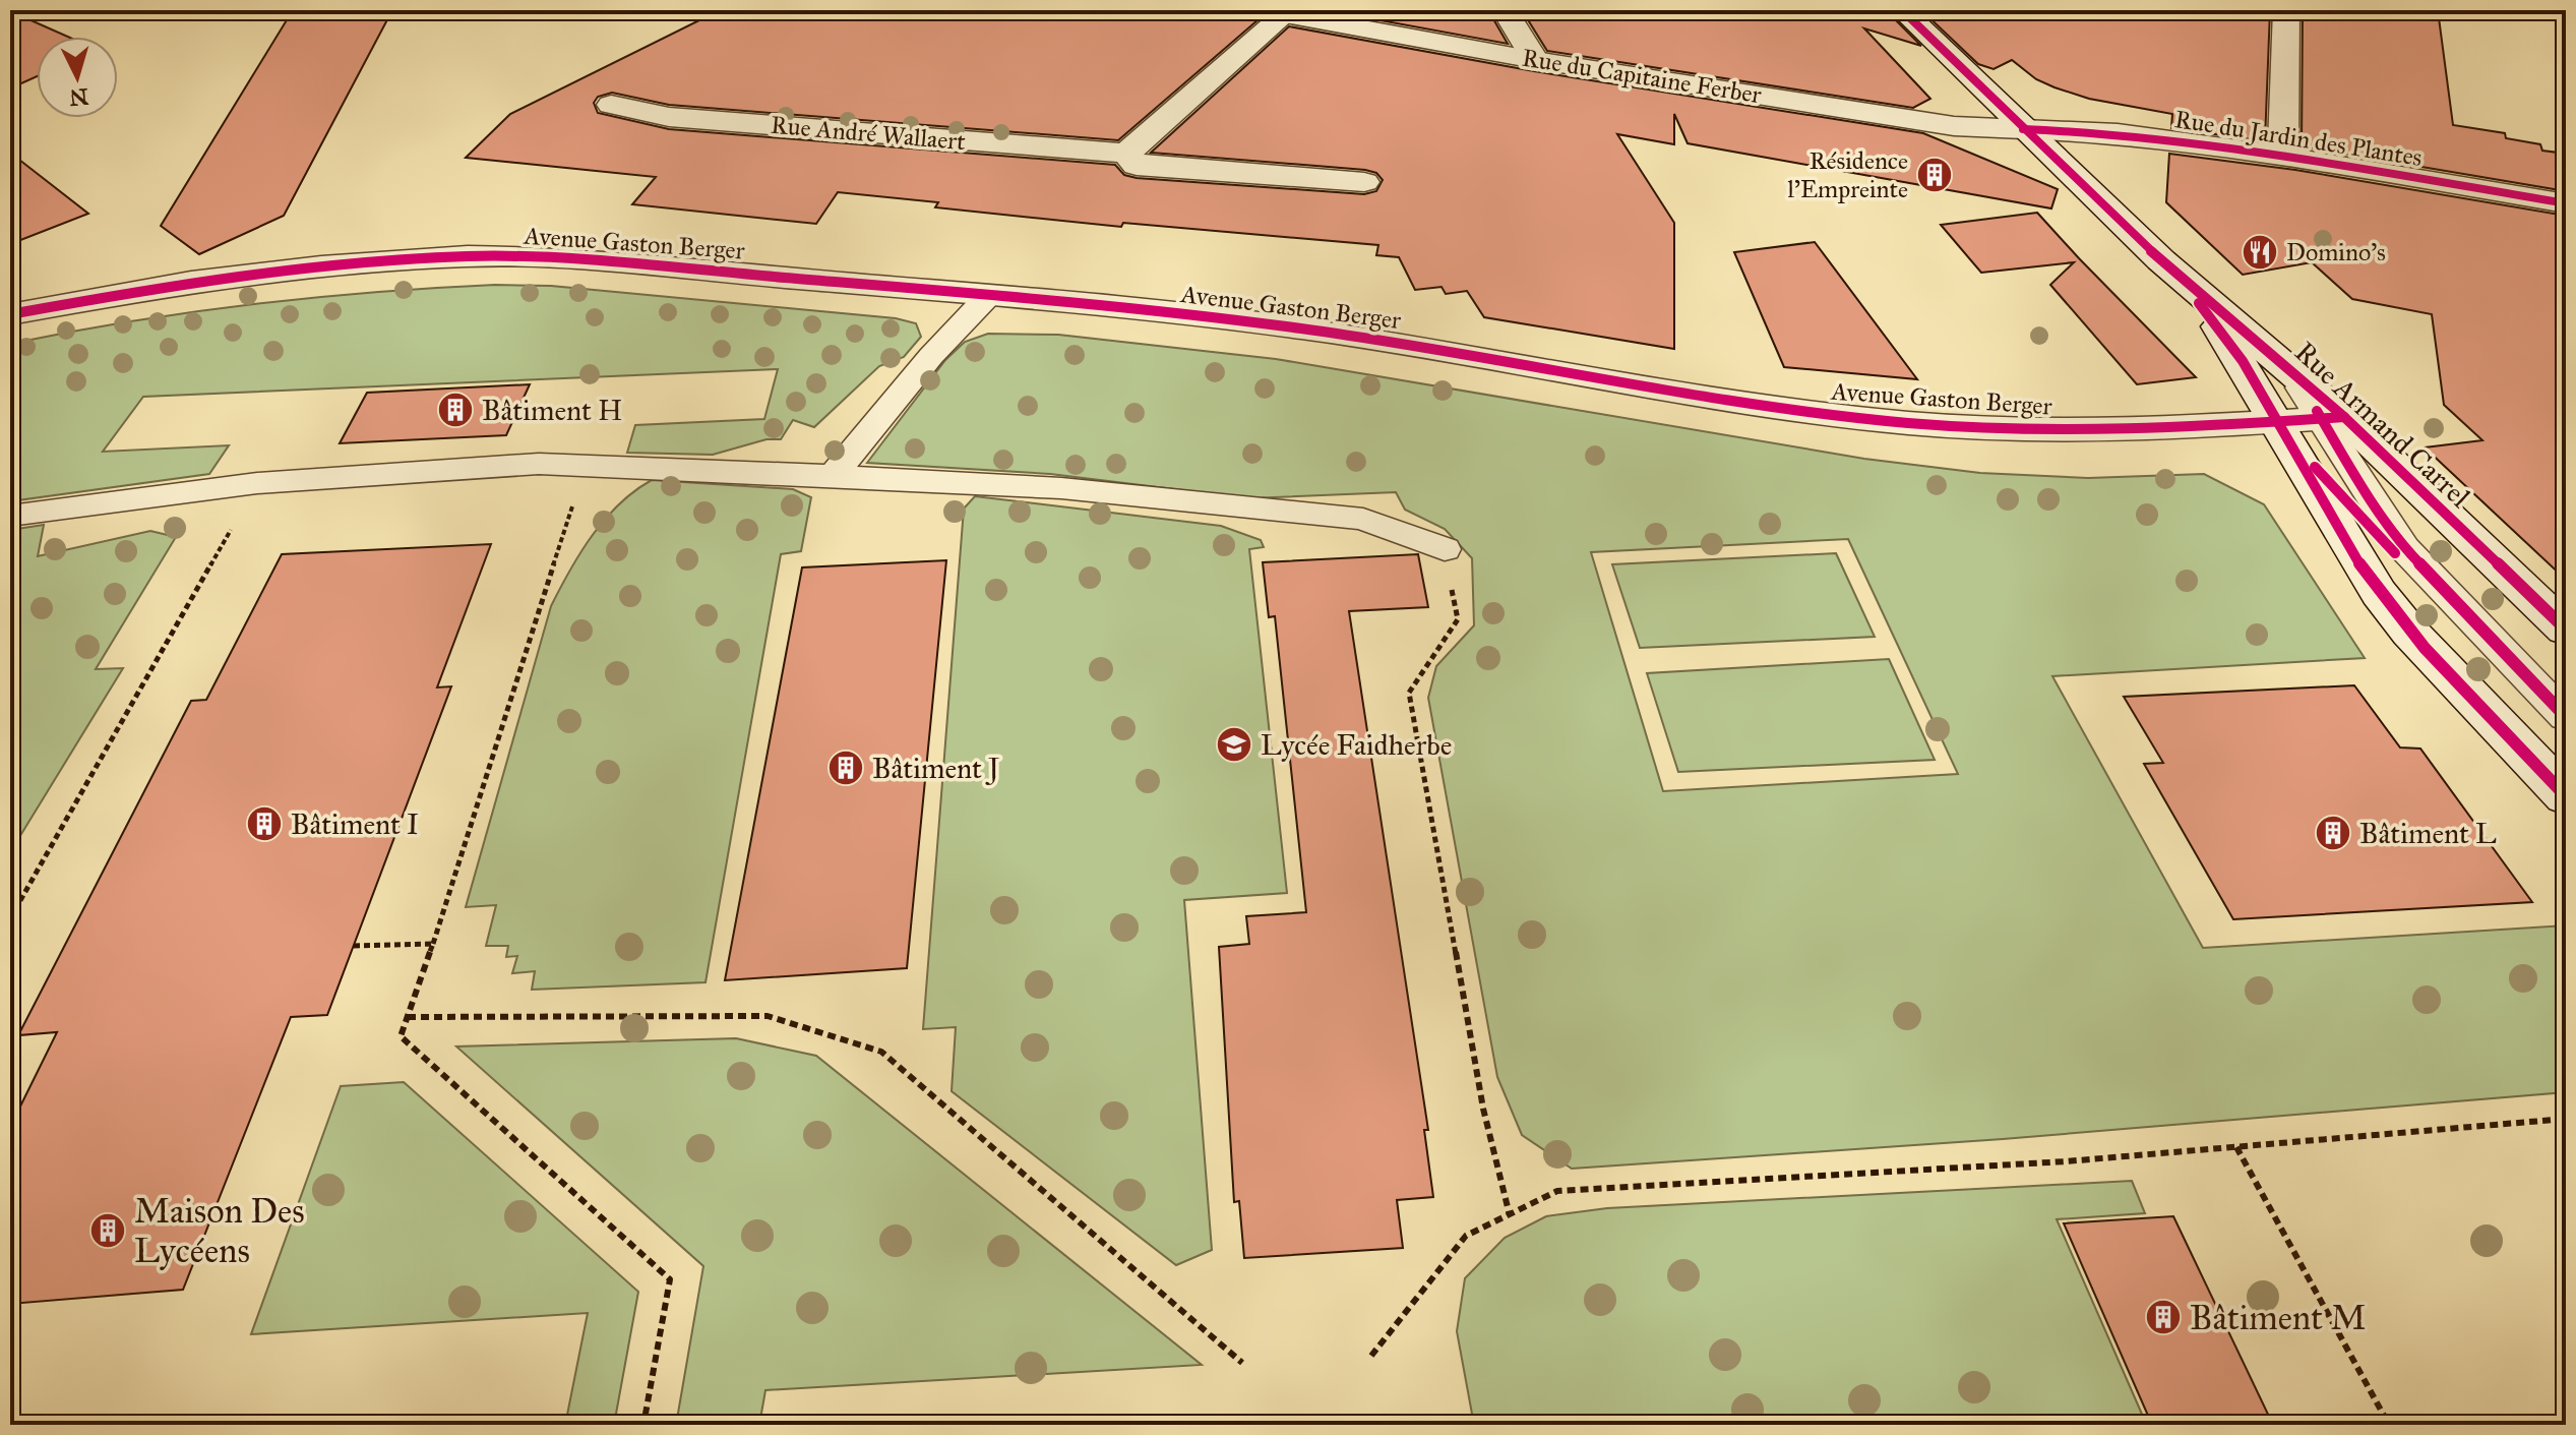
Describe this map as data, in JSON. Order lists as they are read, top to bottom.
{
  "streets": {
    "street": [
      "Rue du Capitaine Ferber",
      "Rue André Wallaert",
      "Rue du Jardin des Plantes",
      "Avenue Gaston Berger",
      "Rue Armand Carrel"
    ]
  },
  "crossings": [
    ["Rue du Capitaine Ferber", "Rue du Jardin des Plantes"],
    ["Rue du Capitaine Ferber", "Rue Armand Carrel"],
    ["Rue du Jardin des Plantes", "Rue Armand Carrel"],
    ["Avenue Gaston Berger", "Rue Armand Carrel"]
  ],
  "places": {
    "building": [
      "Résidence l'Empreinte",
      "Bâtiment H",
      "Bâtiment J",
      "Bâtiment I",
      "Bâtiment L",
      "Maison Des Lycéens",
      "Bâtiment M"
    ],
    "restaurant": ["Domino's"],
    "school or university": ["Lycée Faidherbe"]
  },
  "north": "bottom"
}
